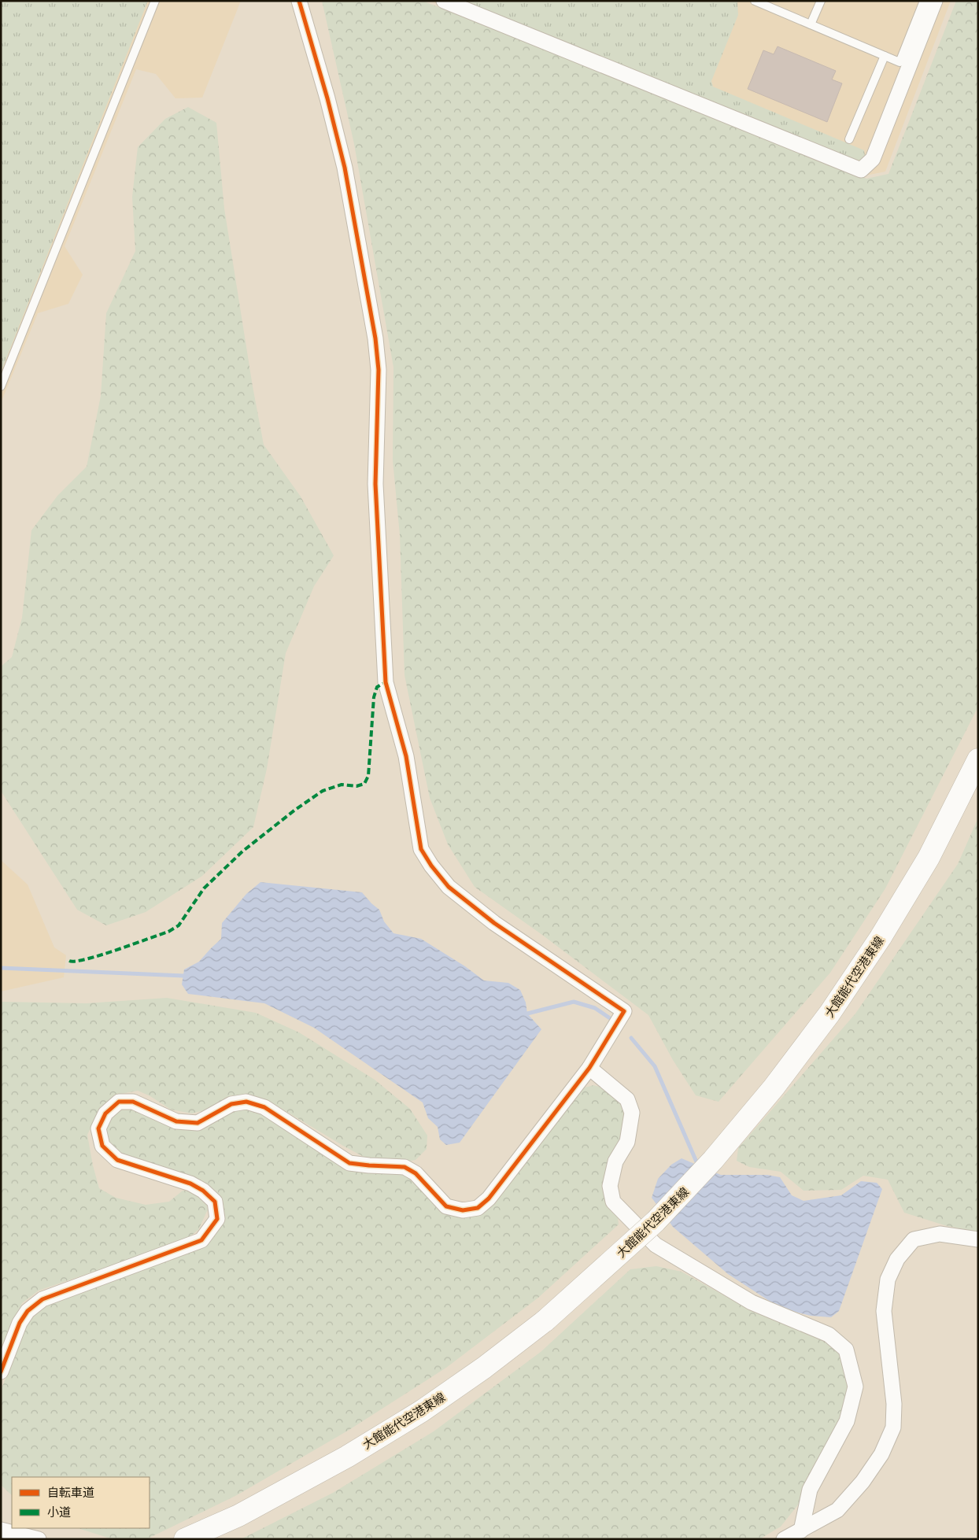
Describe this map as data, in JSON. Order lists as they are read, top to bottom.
{
  "streets": {
    "main road": ["大館能代空港東線"]
  },
  "legend": ["自転車道", "小道"]
}
